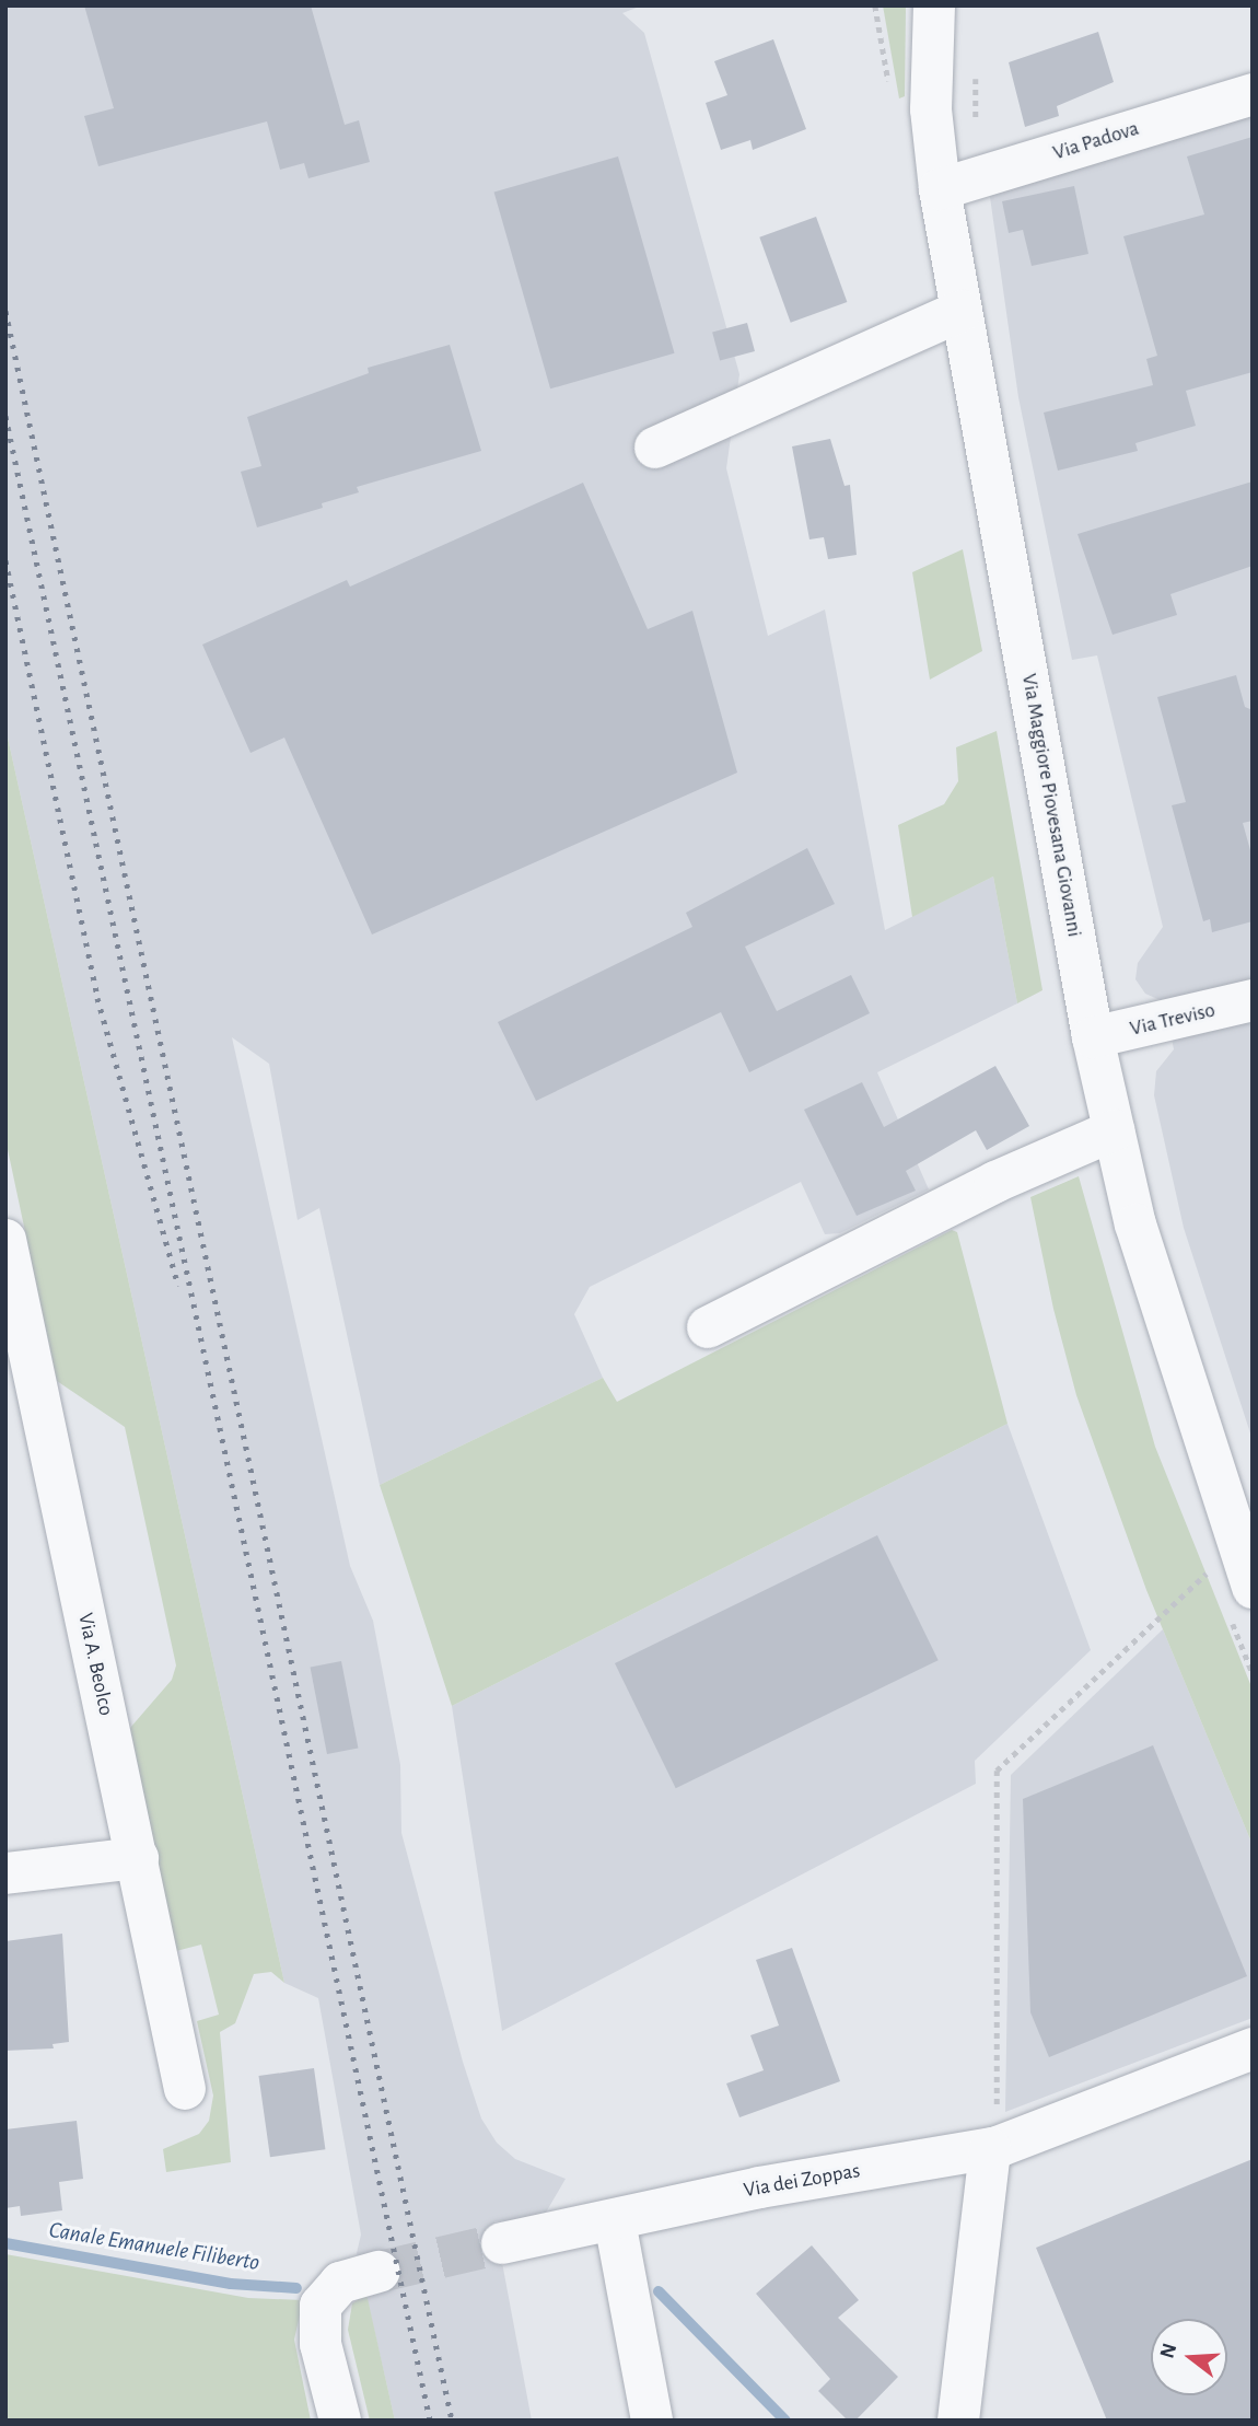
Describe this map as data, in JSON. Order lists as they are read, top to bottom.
{
  "streets": {
    "street": [
      "Via Padova",
      "Via Maggiore Piovesana Giovanni",
      "Via Treviso",
      "Via A. Beolco",
      "Via dei Zoppas"
    ]
  },
  "crossings": [
    ["Via Padova", "Via Maggiore Piovesana Giovanni"],
    ["Via Maggiore Piovesana Giovanni", "Via Treviso"]
  ],
  "water": ["Canale Emanuele Filiberto"],
  "north": "left"
}
